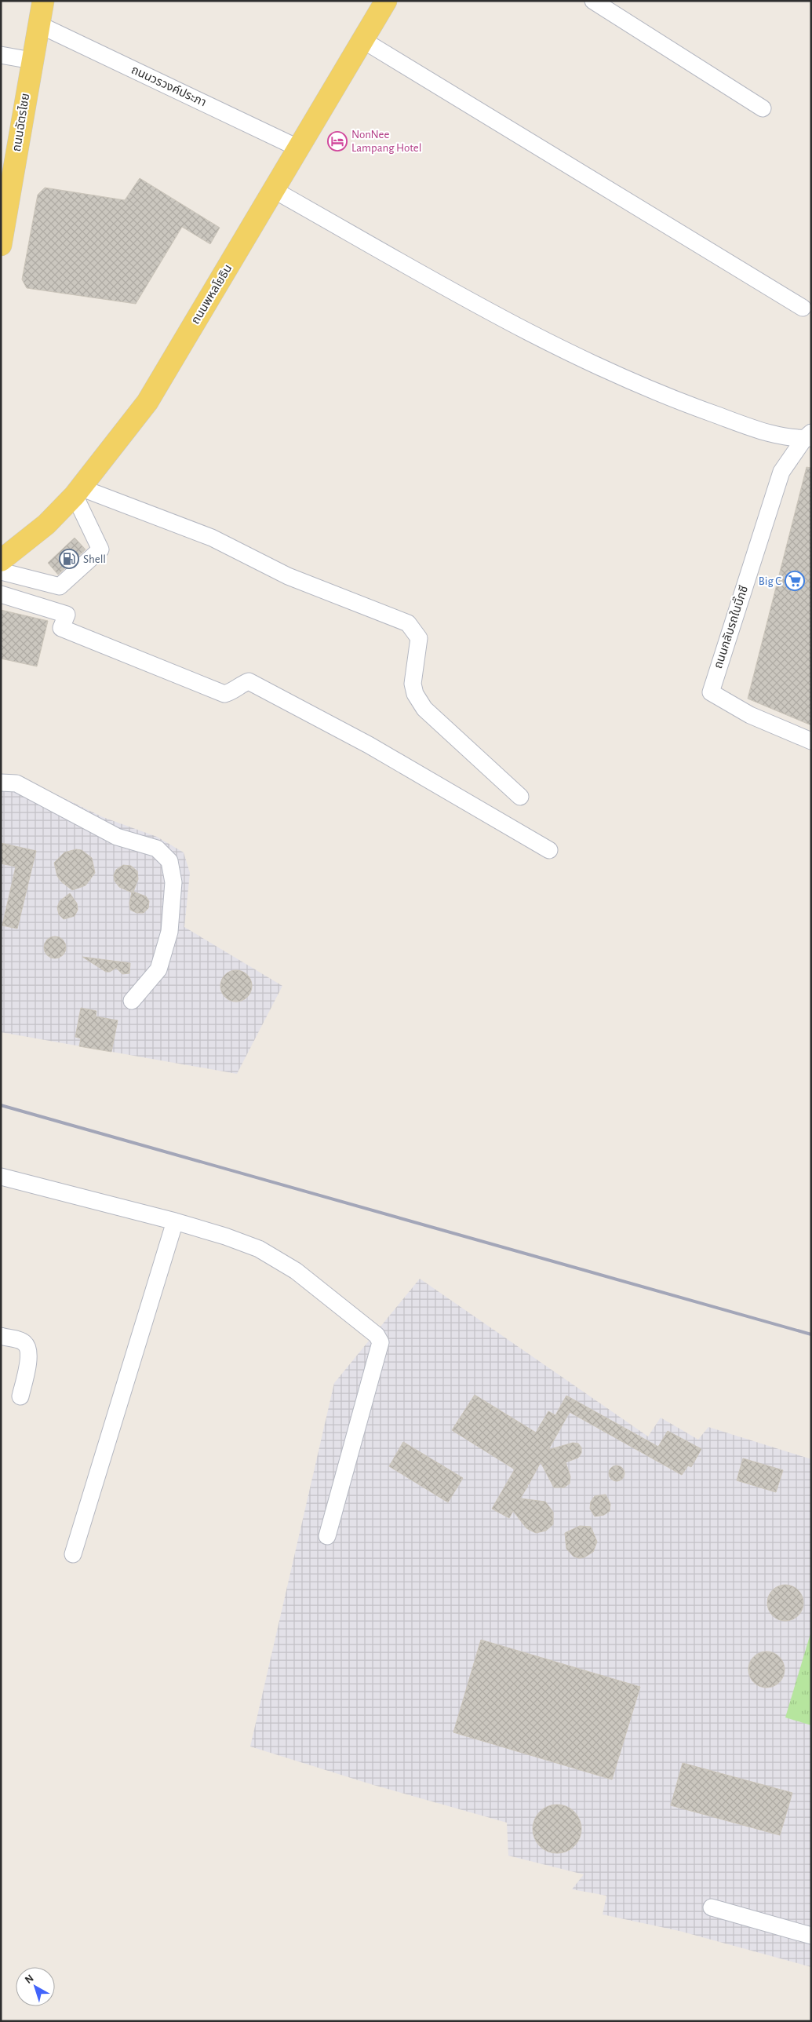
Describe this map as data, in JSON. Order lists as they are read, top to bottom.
{
  "streets": {
    "main road": ["ถนนฉัตรไชย", "ถนนพหลโยธิน"],
    "street": ["ถนนวรวงค์ประภา", "ถนนกลับรถในบิ๊กซี"]
  },
  "crossings": [
    ["ถนนวรวงค์ประภา", "ถนนฉัตรไชย"],
    ["ถนนวรวงค์ประภา", "ถนนพหลโยธิน"]
  ],
  "places": {
    "hotel": ["NonNee Lampang Hotel"],
    "fuel station": ["Shell"],
    "supermarket": ["Big C"]
  },
  "north": "top left"
}
